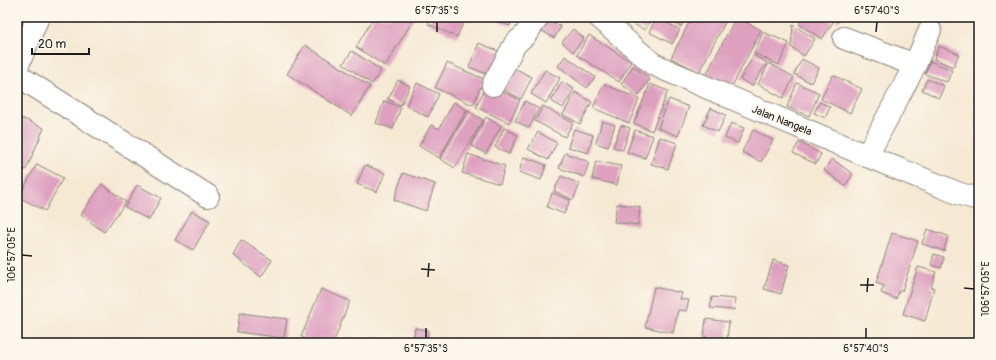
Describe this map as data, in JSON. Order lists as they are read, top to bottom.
{
  "streets": {
    "main road": ["Jalan Nangela"]
  },
  "scale_bar": "20 m",
  "coordinates": ["6°57'35\"S", "6°57'40\"S", "106°57'05\"E"]
}
